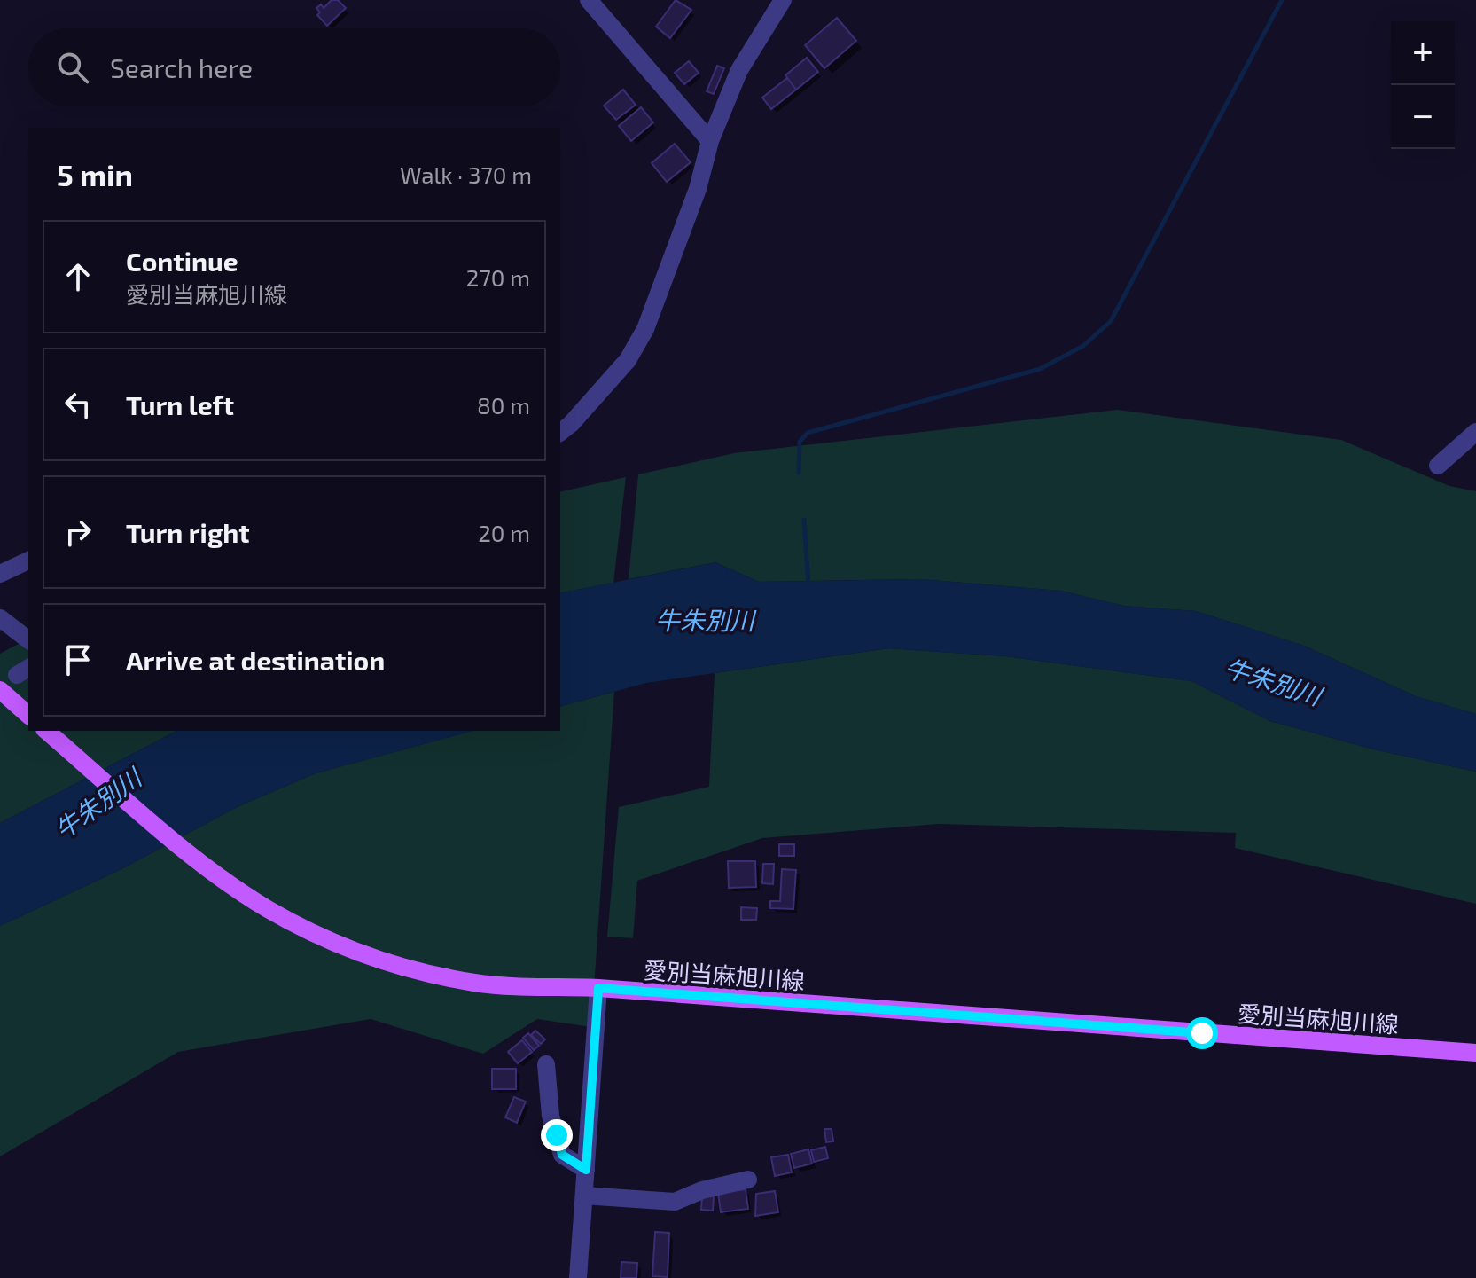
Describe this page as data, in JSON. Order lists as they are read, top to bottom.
{
  "streets": {
    "main road": ["愛別当麻旭川線"]
  },
  "water": ["牛朱別川"],
  "page": {
    "map_buttons": ["+", "−"],
    "search": "Search here",
    "heading": ["5 min", "Walk · 370 m"],
    "list": [
      ["Continue", "愛別当麻旭川線", "270 m"],
      ["Turn left", "80 m"],
      ["Turn right", "20 m"],
      "Arrive at destination"
    ]
  }
}
